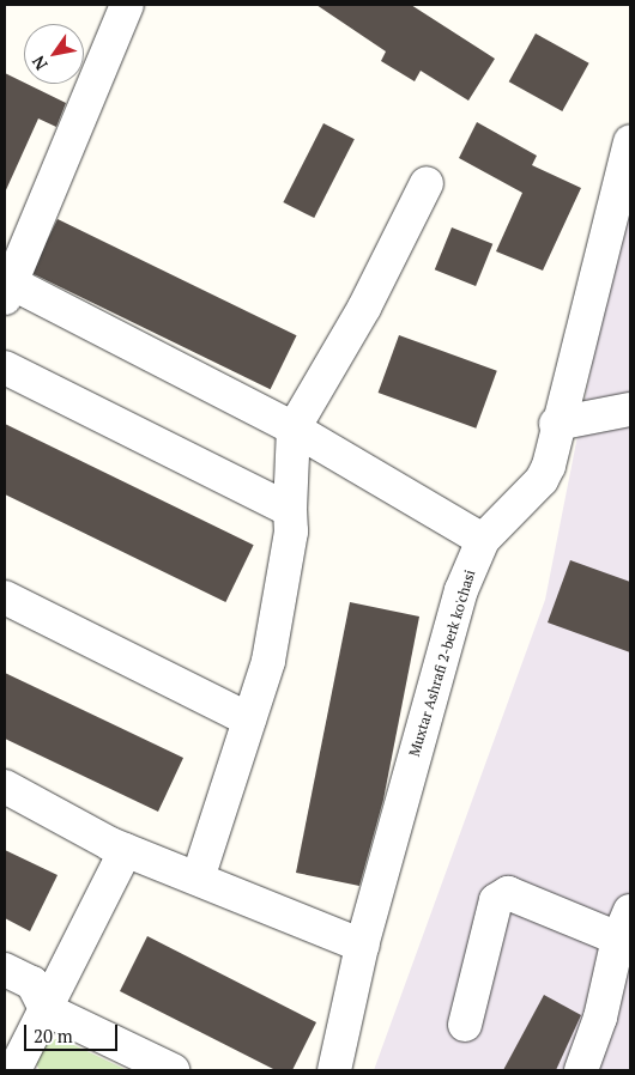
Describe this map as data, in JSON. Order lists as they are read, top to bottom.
{
  "streets": {
    "street": ["Muxtar Ashrafi 2-berk ko'chasi"]
  },
  "scale_bar": "20 m",
  "north": "bottom left"
}
